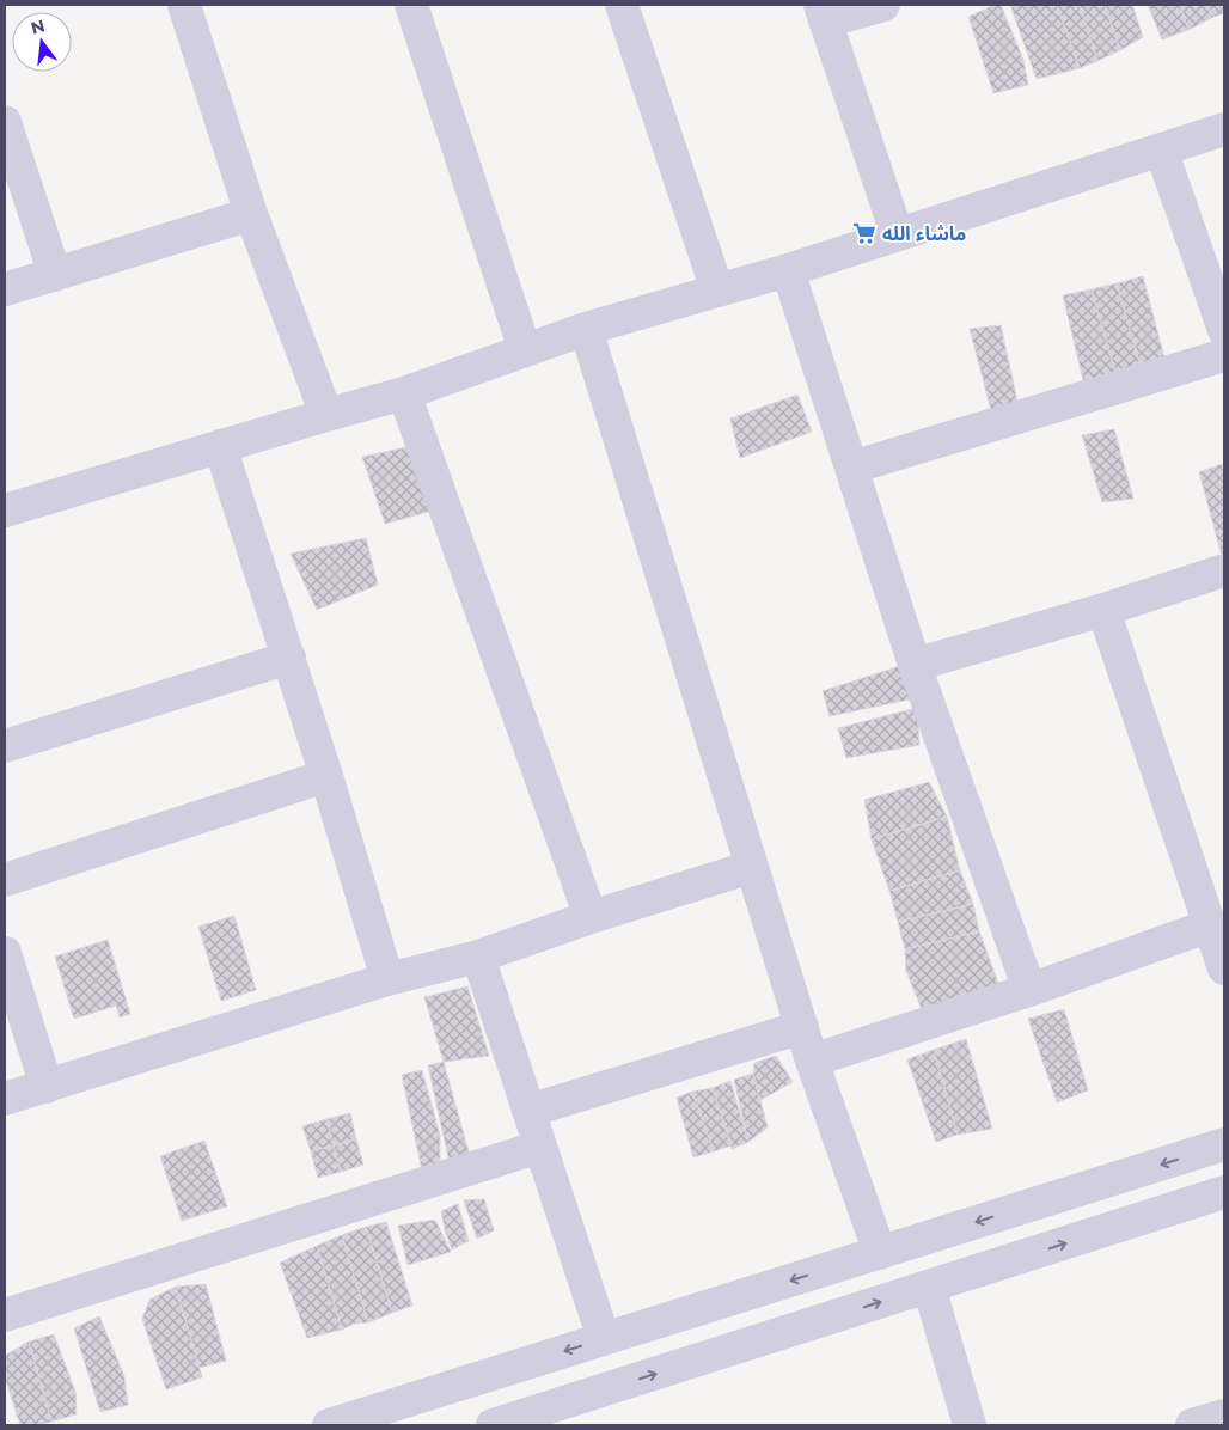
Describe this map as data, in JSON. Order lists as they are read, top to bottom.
{
  "places": {
    "supermarket": ["ماشاء الله"]
  },
  "north": "top"
}
